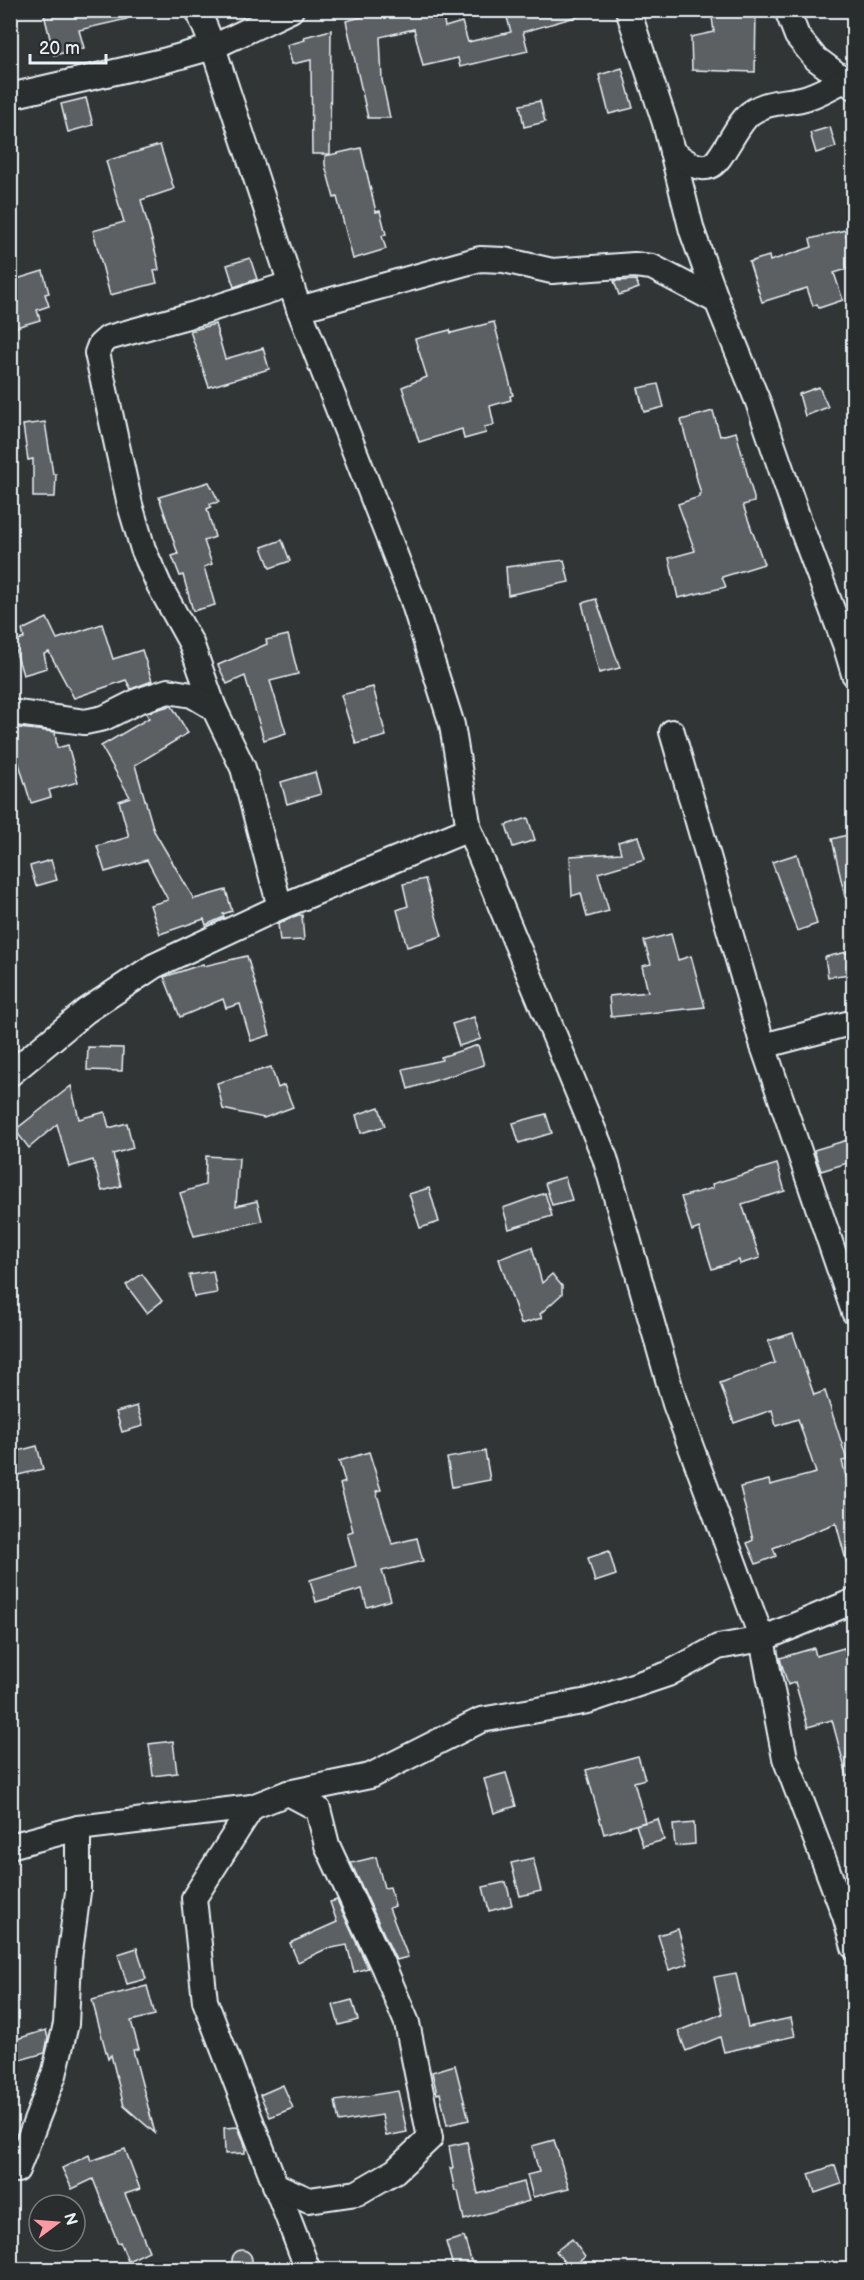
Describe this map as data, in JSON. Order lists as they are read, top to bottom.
{
  "scale_bar": "20 m",
  "north": "right"
}
